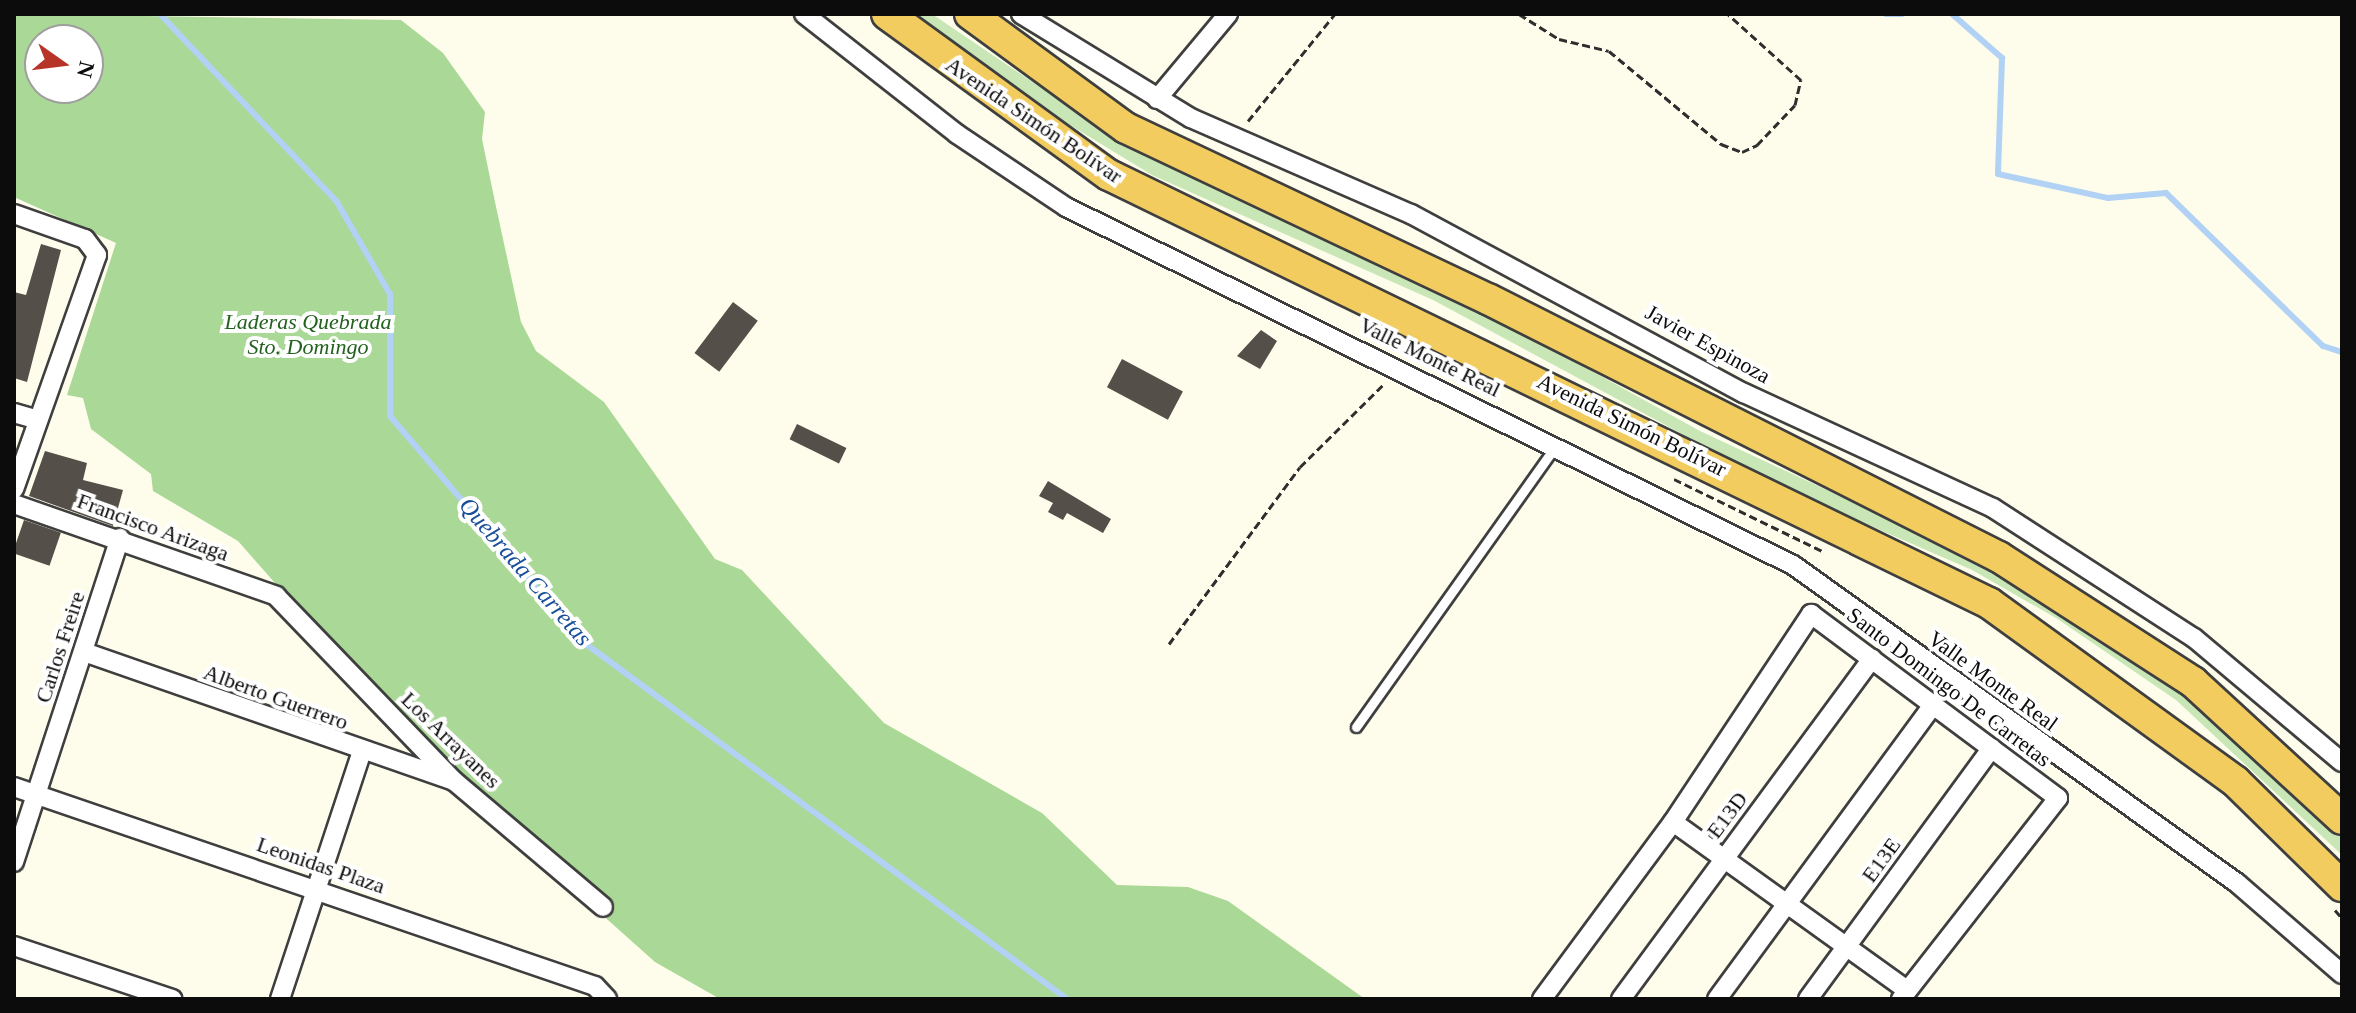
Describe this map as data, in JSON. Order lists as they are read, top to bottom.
{
  "streets": {
    "highway": ["Avenida Simón Bolívar"],
    "street": [
      "Javier Espinoza",
      "Valle Monte Real",
      "Francisco Arizaga",
      "Carlos Freire",
      "Santo Domingo De Carretas",
      "Alberto Guerrero",
      "Los Arrayanes",
      "E13D",
      "E13E",
      "Leonidas Plaza"
    ]
  },
  "crossings": [
    ["Francisco Arizaga", "Carlos Freire"],
    ["Francisco Arizaga", "Los Arrayanes"],
    ["Carlos Freire", "Alberto Guerrero"],
    ["Carlos Freire", "Leonidas Plaza"],
    ["Santo Domingo De Carretas", "E13D"],
    ["Santo Domingo De Carretas", "E13E"],
    ["Alberto Guerrero", "Los Arrayanes"]
  ],
  "water": ["Quebrada Carretas"],
  "parks": ["Laderas Quebrada Sto. Domingo"],
  "north": "right"
}
